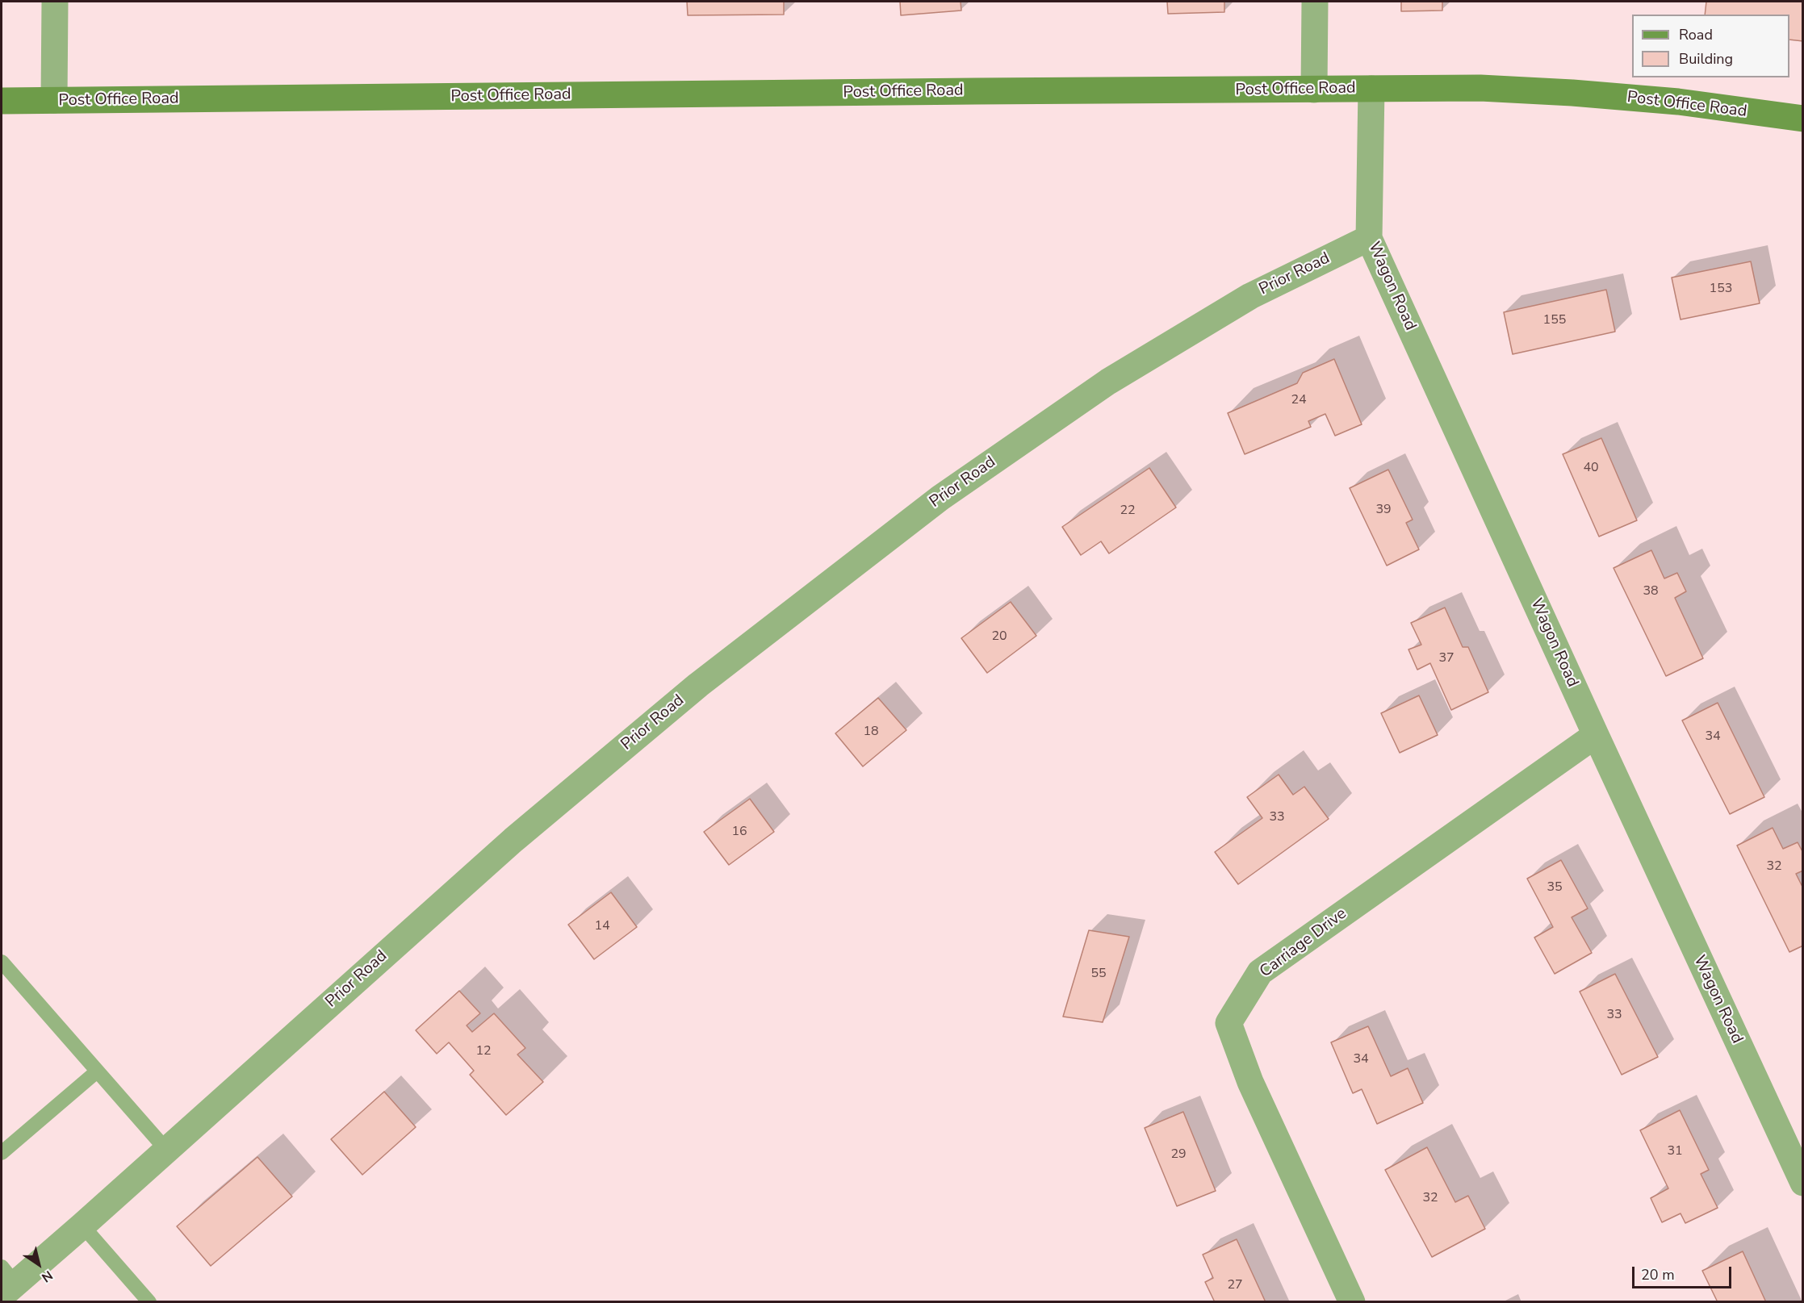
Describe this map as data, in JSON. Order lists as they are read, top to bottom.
{
  "streets": {
    "street": [
      "Post Office Road",
      "Prior Road",
      "Wagon Road",
      "Carriage Drive"
    ]
  },
  "crossings": [
    ["Post Office Road", "Wagon Road"],
    ["Prior Road", "Wagon Road"],
    ["Wagon Road", "Carriage Drive"]
  ],
  "house_numbers": [
    "153",
    "155",
    "24",
    "40",
    "39",
    "22",
    "38",
    "20",
    "37",
    "18",
    "34",
    "33",
    "16",
    "32",
    "35",
    "14",
    "55",
    "33",
    "12",
    "34",
    "31",
    "29",
    "32",
    "27"
  ],
  "legend": ["Road", "Building"],
  "scale_bar": "20 m",
  "north": "bottom right"
}
